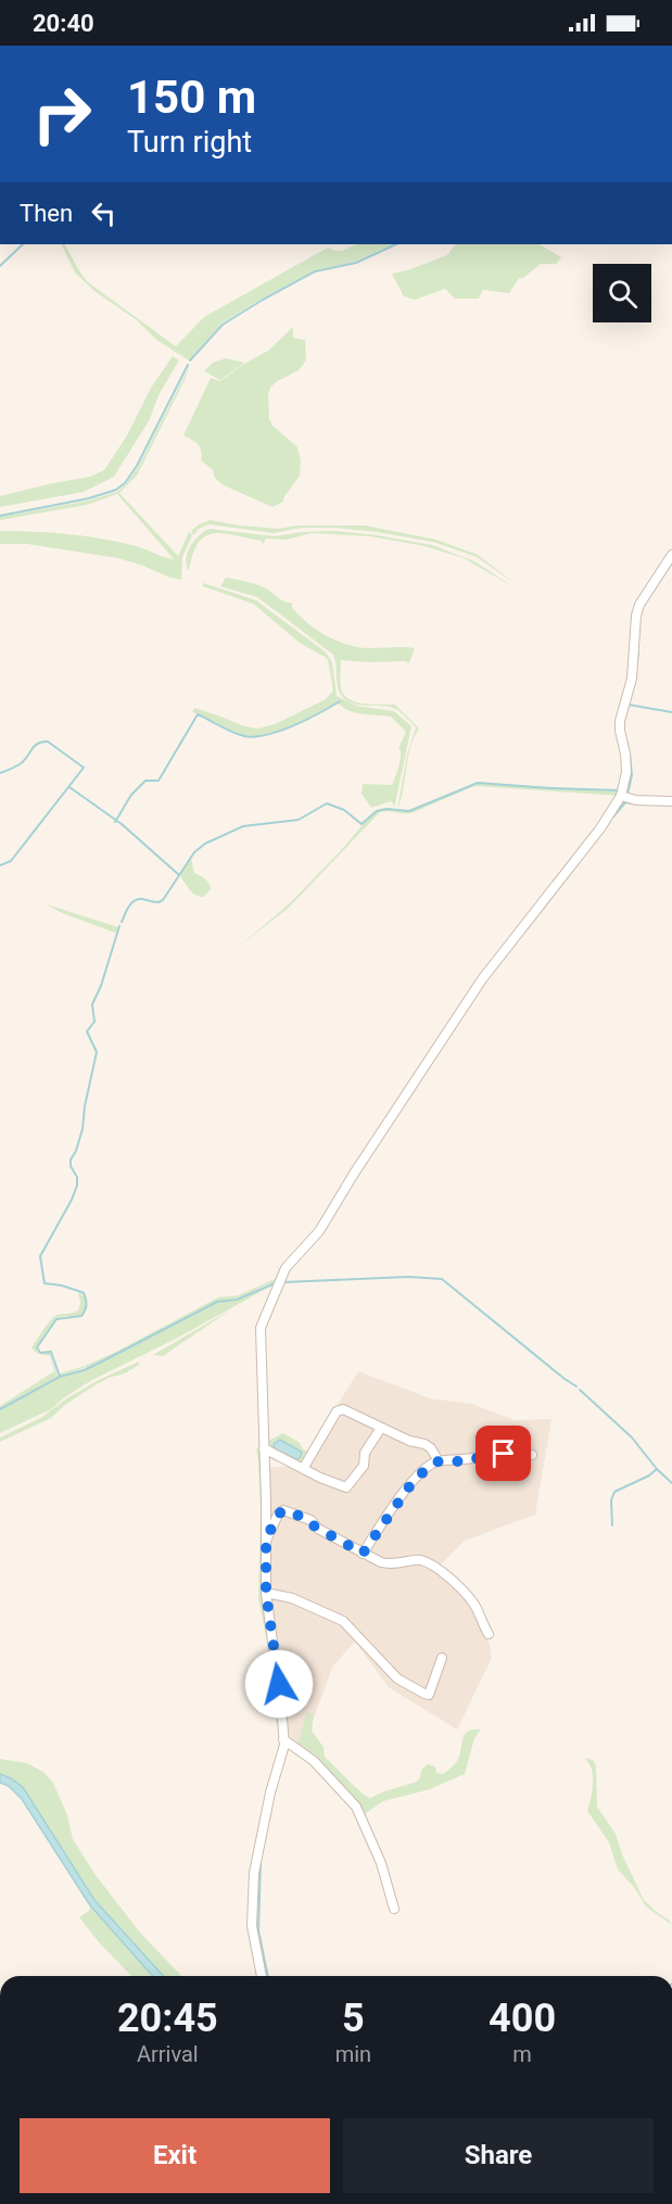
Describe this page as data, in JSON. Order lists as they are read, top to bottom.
{
  "page": {
    "status": "20:40",
    "turn": ["150 m", "Turn right"],
    "then": "Then",
    "eta": [
      "20:45",
      "Arrival",
      "5",
      "min",
      "400",
      "m"
    ],
    "buttons": ["Exit", "Share"]
  }
}
